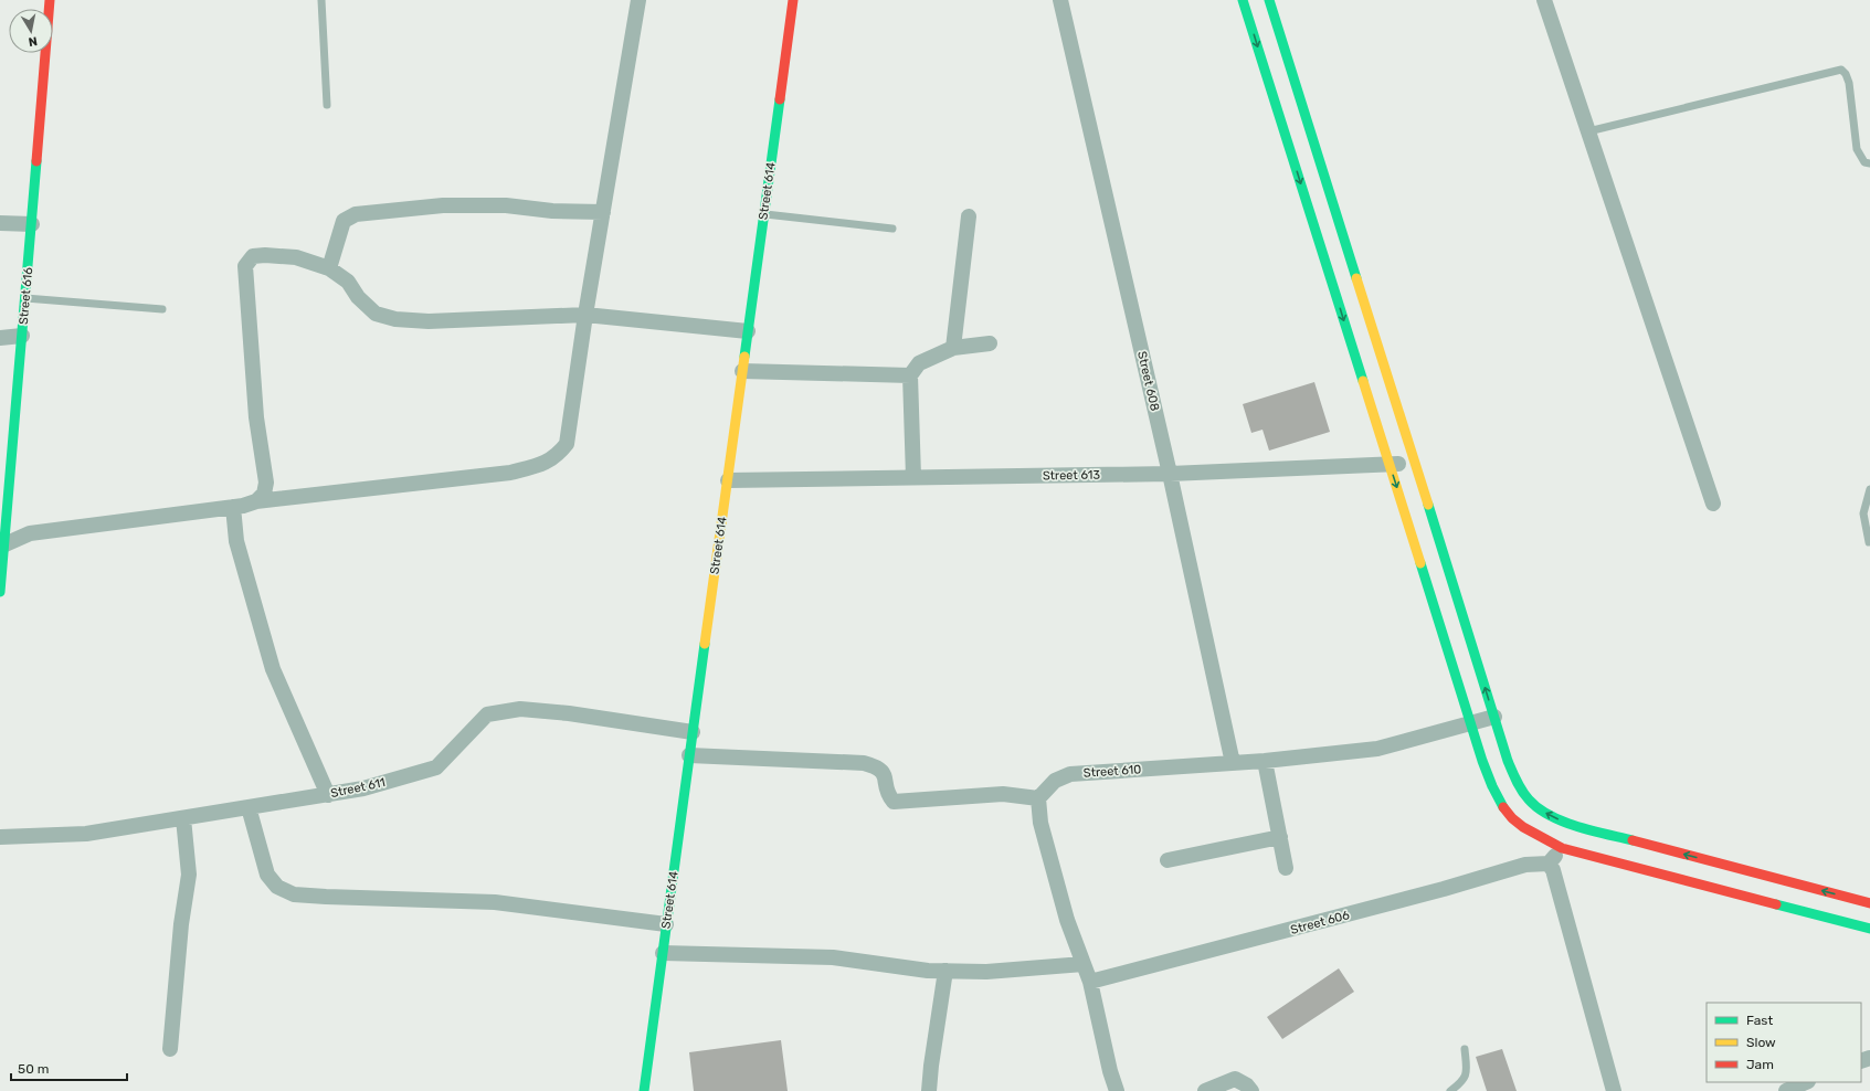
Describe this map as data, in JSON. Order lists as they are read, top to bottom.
{
  "streets": {
    "main road": ["Street 614", "Street 616"],
    "street": [
      "Street 608",
      "Street 613",
      "Street 610",
      "Street 611",
      "Street 606"
    ]
  },
  "crossings": [
    ["Street 614", "Street 613"],
    ["Street 614", "Street 611"],
    ["Street 608", "Street 613"],
    ["Street 608", "Street 610"]
  ],
  "legend": ["Fast", "Slow", "Jam"],
  "scale_bar": "50 m",
  "north": "bottom"
}
